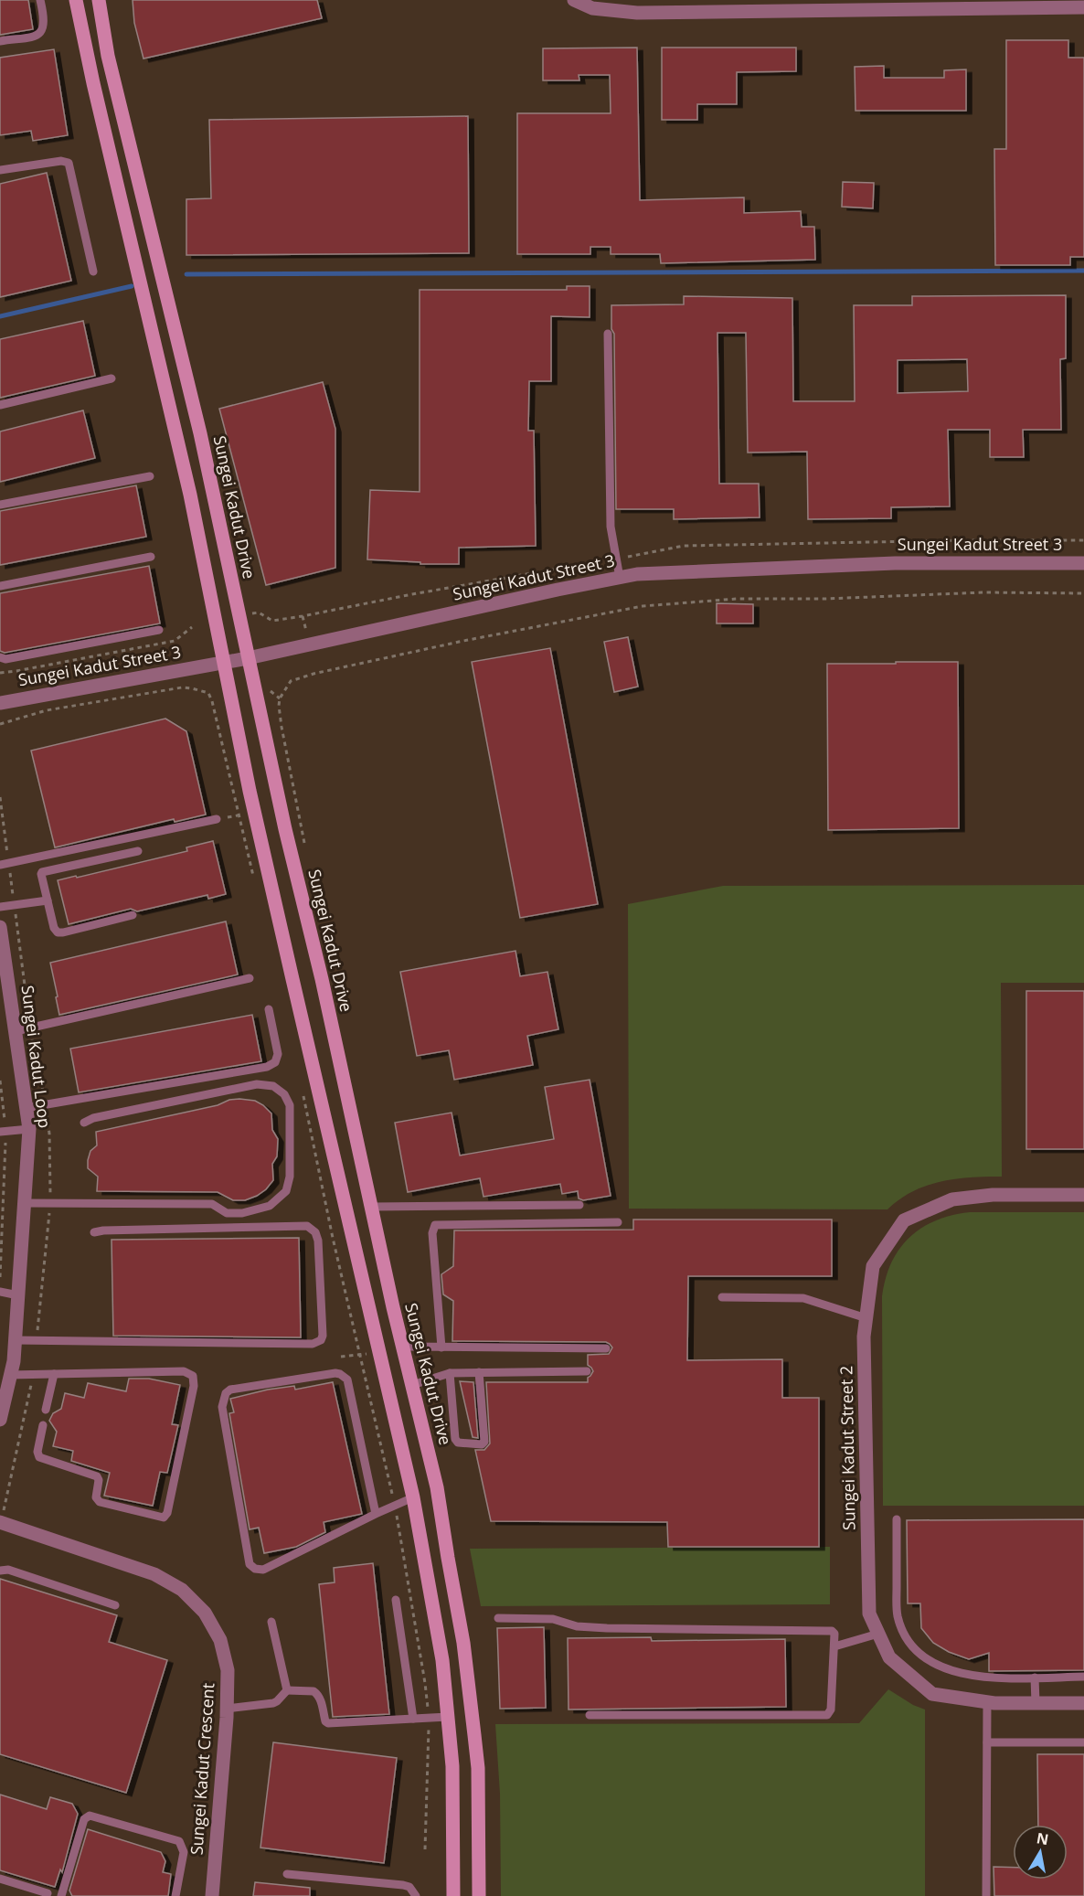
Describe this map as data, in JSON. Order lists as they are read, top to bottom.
{
  "streets": {
    "main road": ["Sungei Kadut Drive"],
    "street": [
      "Sungei Kadut Street 3",
      "Sungei Kadut Loop",
      "Sungei Kadut Street 2",
      "Sungei Kadut Crescent"
    ]
  },
  "crossings": [
    ["Sungei Kadut Drive", "Sungei Kadut Street 3"]
  ],
  "north": "top"
}
